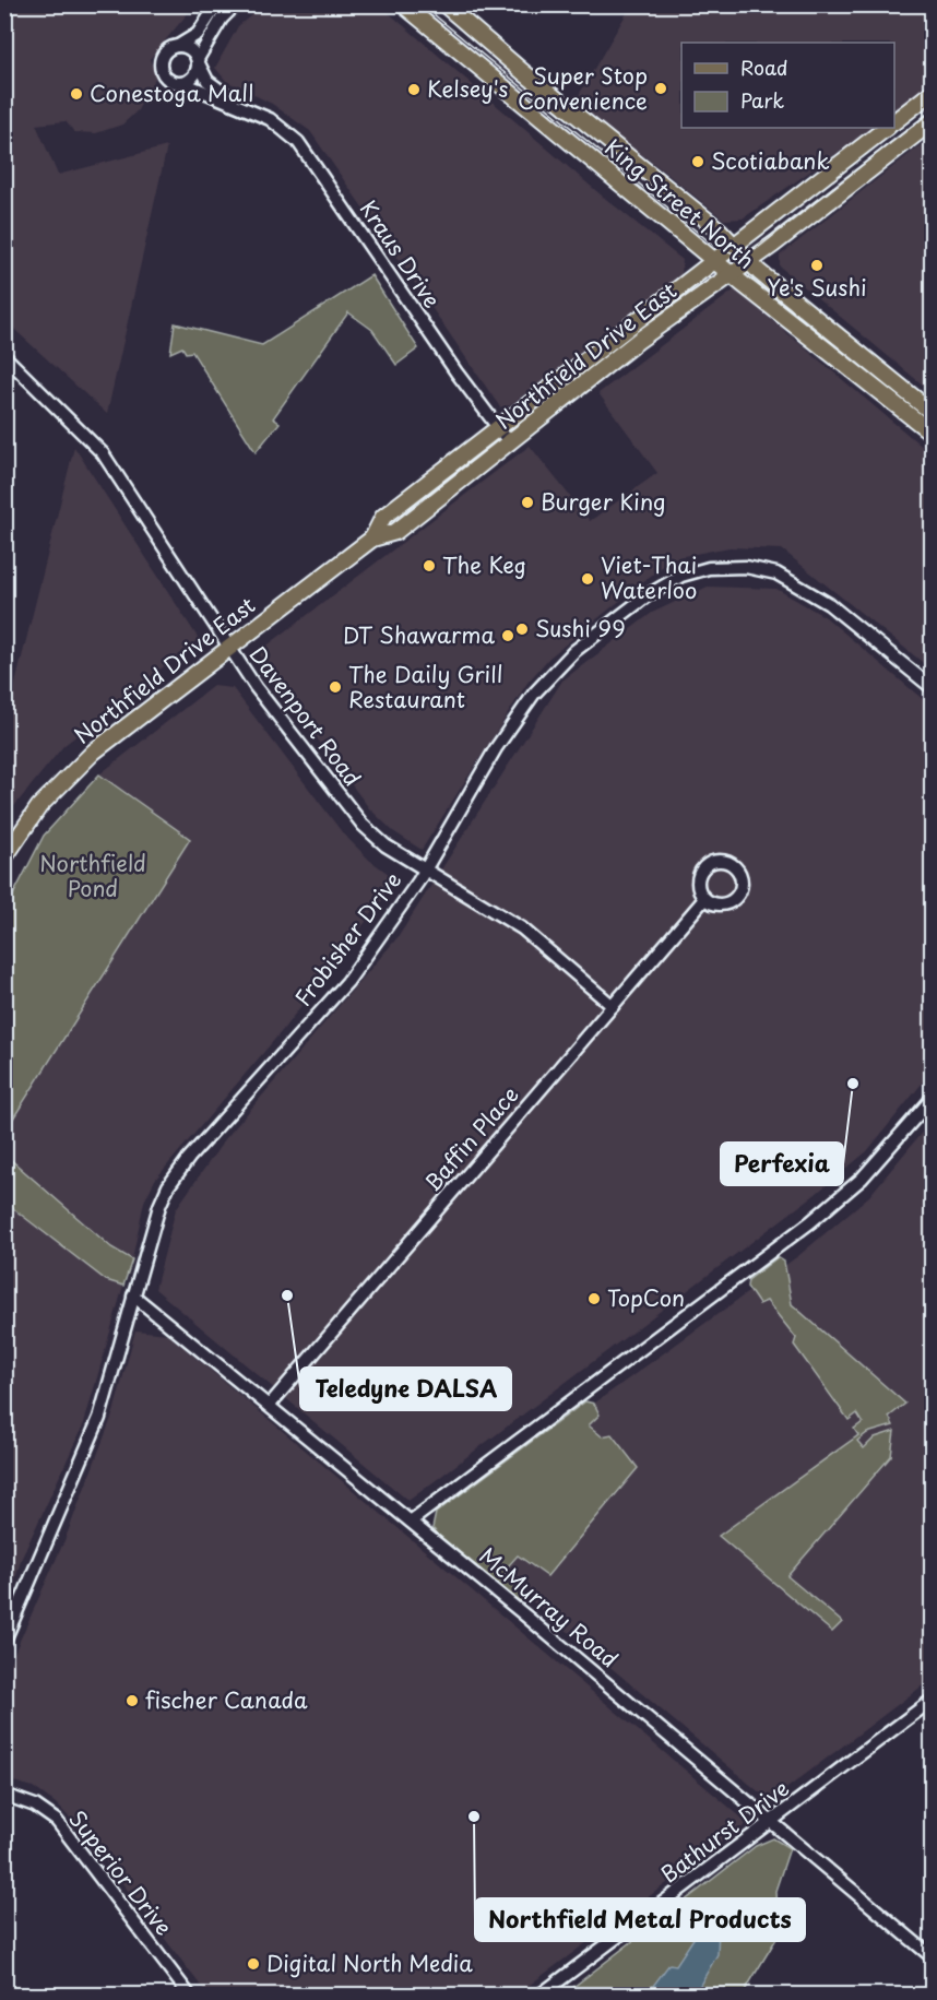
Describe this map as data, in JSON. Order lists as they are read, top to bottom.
{
  "streets": {
    "main road": ["King Street North", "Northfield Drive East"],
    "street": [
      "Kraus Drive",
      "Davenport Road",
      "Frobisher Drive",
      "Baffin Place",
      "McMurray Road",
      "Bathurst Drive",
      "Superior Drive"
    ]
  },
  "crossings": [
    ["King Street North", "Northfield Drive East"],
    ["Kraus Drive", "Northfield Drive East"],
    ["Northfield Drive East", "Davenport Road"],
    ["Davenport Road", "Frobisher Drive"],
    ["Davenport Road", "Baffin Place"],
    ["Frobisher Drive", "McMurray Road"],
    ["Baffin Place", "McMurray Road"],
    ["McMurray Road", "Bathurst Drive"]
  ],
  "parks": ["Northfield Pond"],
  "places": [
    "Super Stop Convenience",
    "Kelsey's",
    "Conestoga Mall",
    "Scotiabank",
    "Ye's Sushi",
    "Burger King",
    "The Keg",
    "Viet-Thai Waterloo",
    "Sushi 99",
    "DT Shawarma",
    "The Daily Grill Restaurant",
    "Perfexia",
    "Teledyne DALSA",
    "TopCon",
    "fischer Canada",
    "Northfield Metal Products",
    "Digital North Media"
  ],
  "legend": ["Road", "Park"]
}
